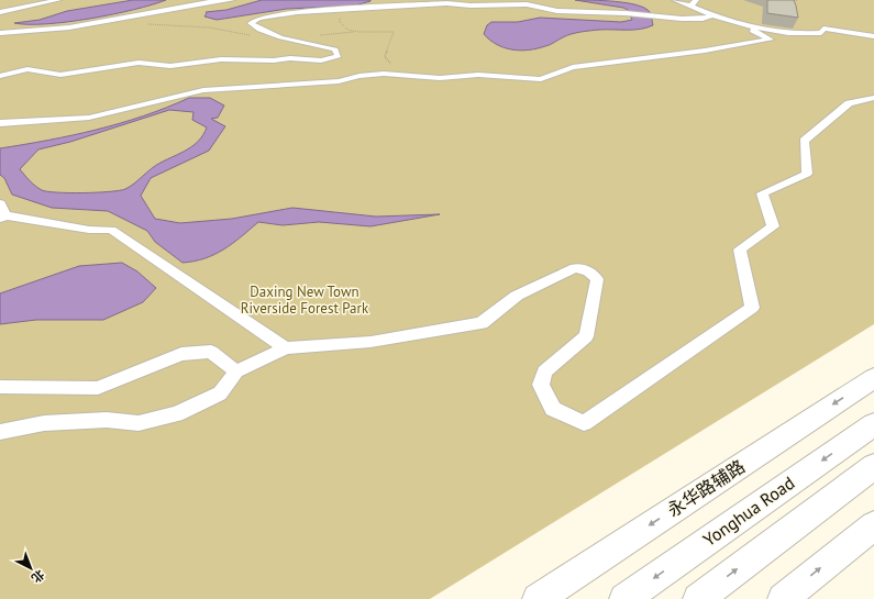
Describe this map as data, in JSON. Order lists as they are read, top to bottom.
{
  "streets": {
    "street": ["永华路辅路", "Yonghua Road"]
  },
  "parks": ["Daxing New Town Riverside Forest Park"],
  "north": "bottom right"
}
